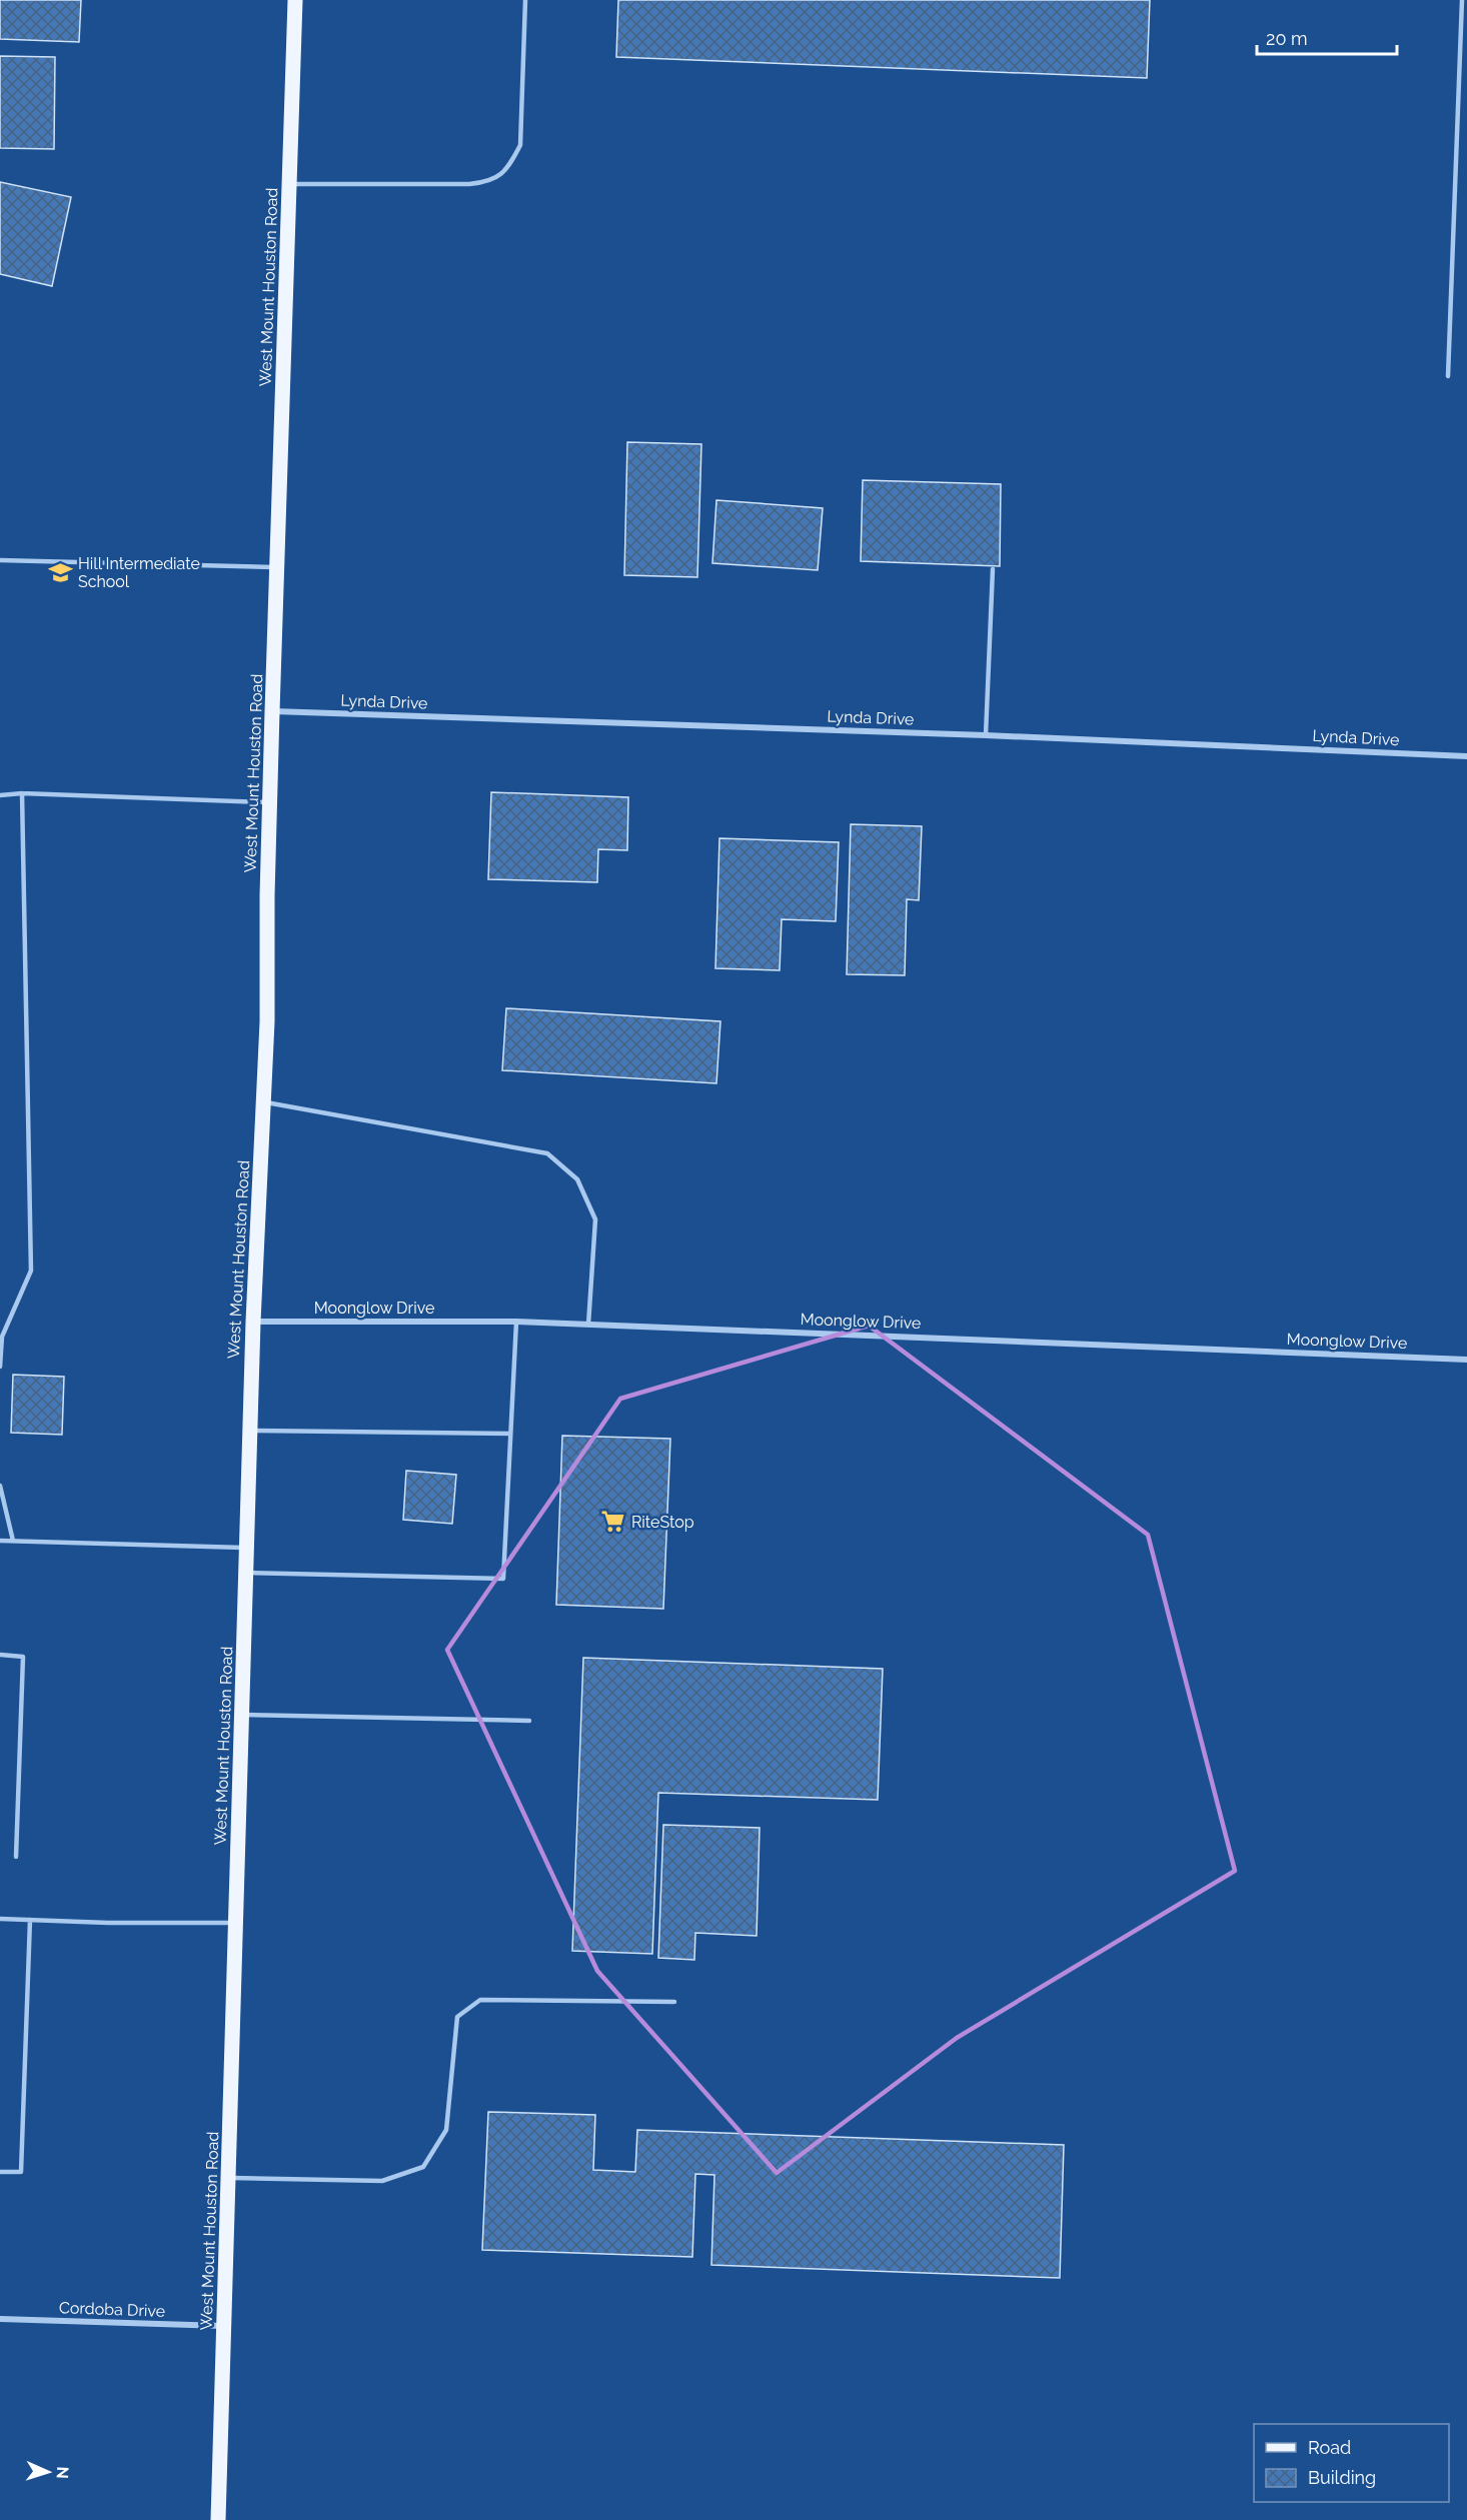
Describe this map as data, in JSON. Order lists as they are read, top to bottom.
{
  "streets": {
    "main road": ["West Mount Houston Road"],
    "street": ["Lynda Drive", "Moonglow Drive", "Cordoba Drive"]
  },
  "crossings": [
    ["West Mount Houston Road", "Lynda Drive"],
    ["West Mount Houston Road", "Moonglow Drive"],
    ["West Mount Houston Road", "Cordoba Drive"]
  ],
  "places": {
    "school or university": ["Hill Intermediate School"],
    "supermarket": ["RiteStop"]
  },
  "legend": ["Road", "Building"],
  "scale_bar": "20 m",
  "north": "right"
}
